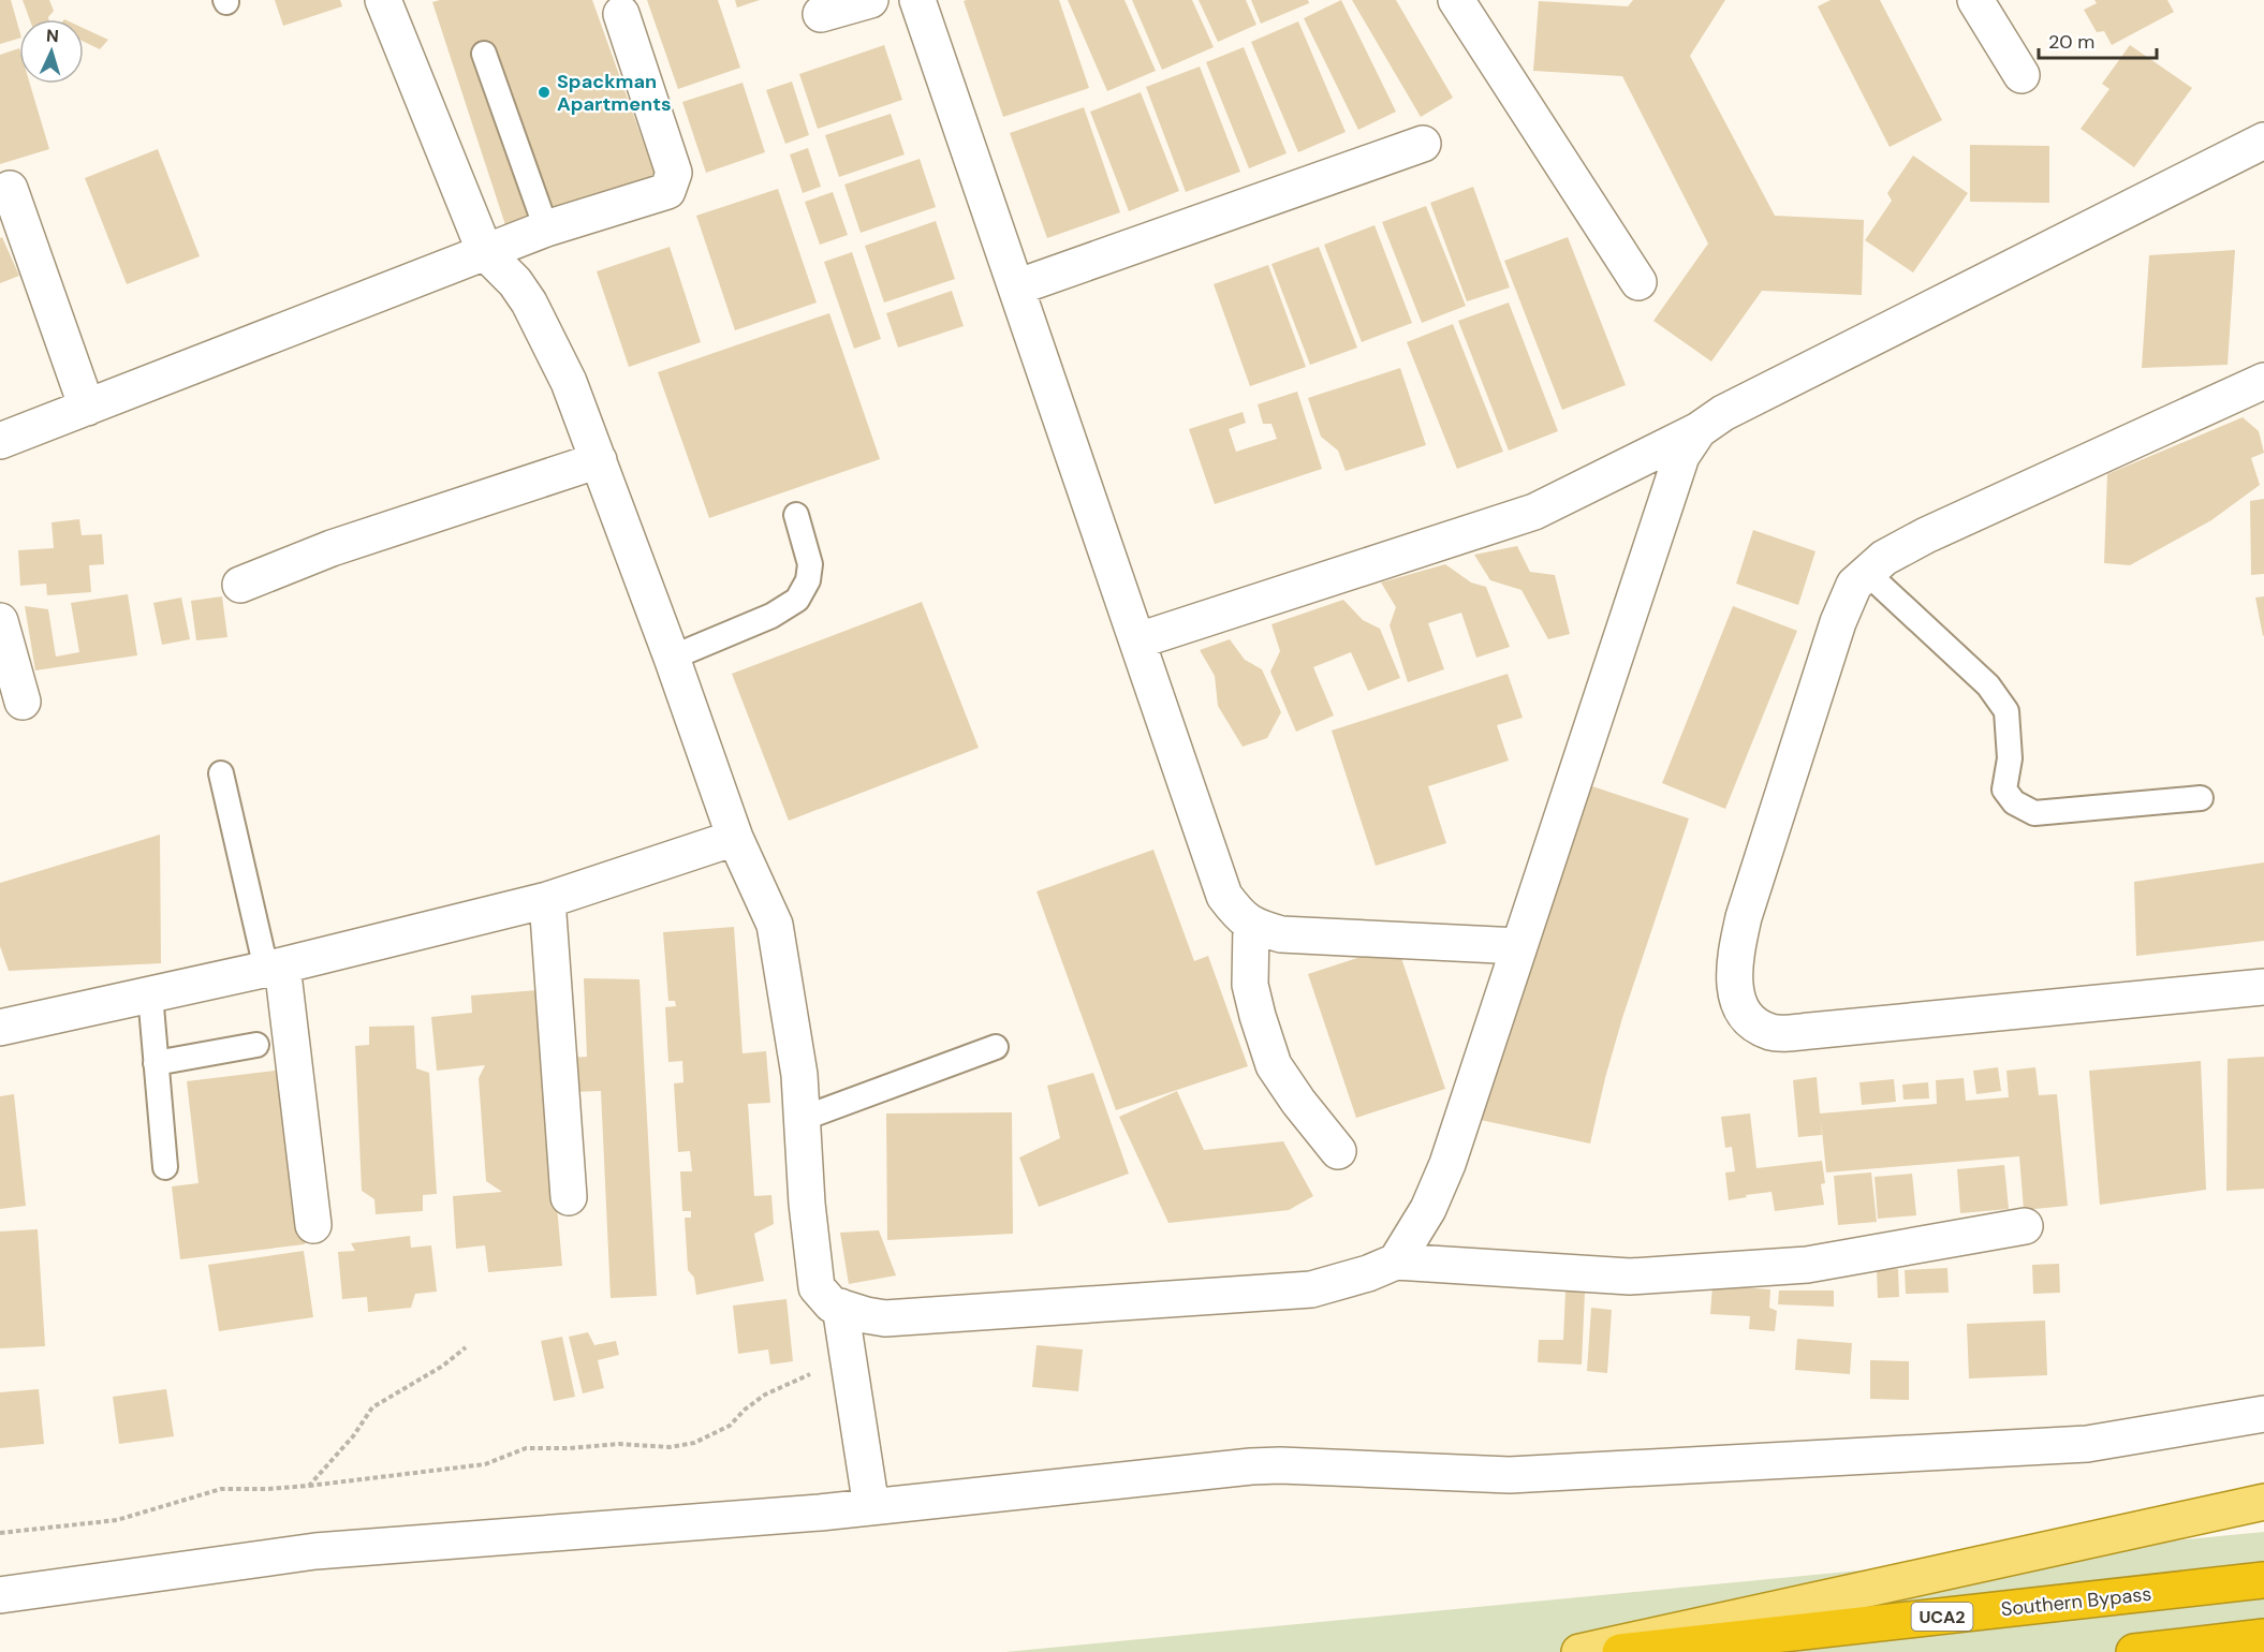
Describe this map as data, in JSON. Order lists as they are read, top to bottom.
{
  "streets": {
    "highway": ["Southern Bypass", "UCA2"]
  },
  "places": ["Spackman Apartments"],
  "scale_bar": "20 m",
  "north": "top"
}
